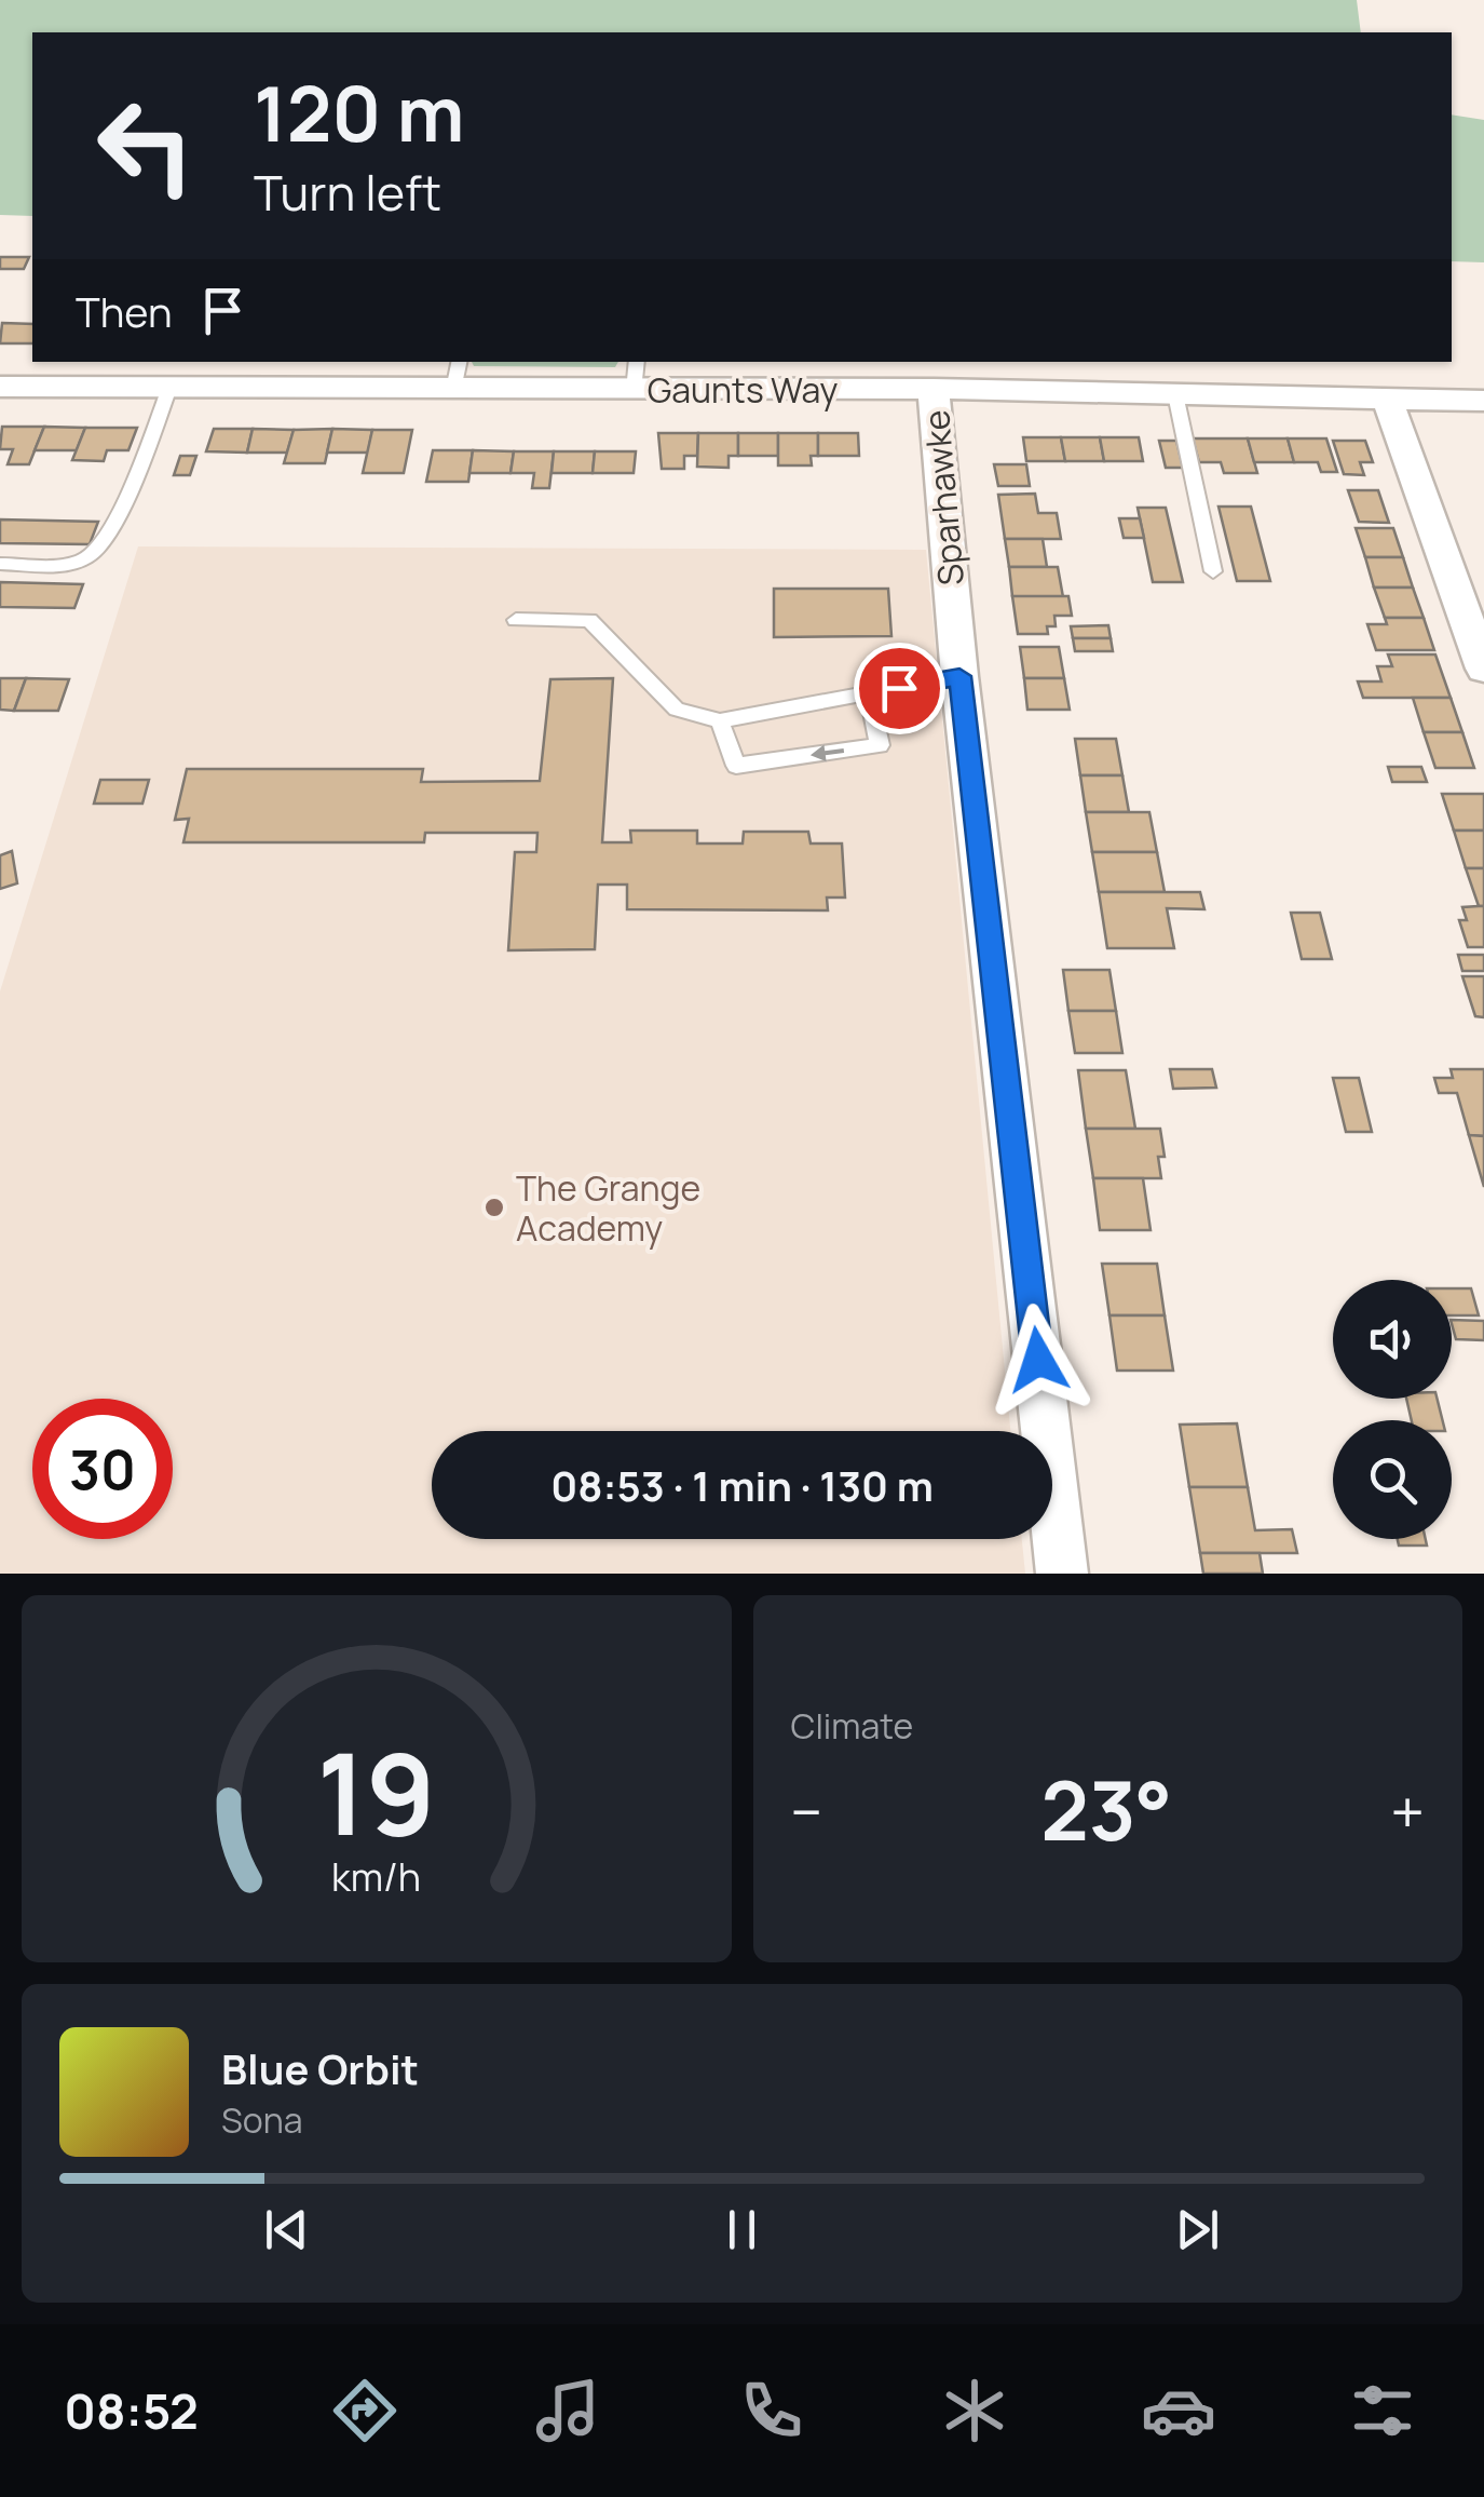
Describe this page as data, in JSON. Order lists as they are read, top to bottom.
{
  "streets": {
    "street": ["Gaunts Way", "Sparhawke"]
  },
  "crossings": [
    ["Gaunts Way", "Sparhawke"]
  ],
  "places": ["The Grange Academy"],
  "page": {
    "turn": ["120 m", "Turn left"],
    "then": "Then",
    "limit": "30",
    "trip": "08:53 · 1 min · 130 m",
    "tile": "Climate",
    "heat": ["−", "23°", "+"],
    "song": ["Blue Orbit", "Sona"],
    "tabs": "08:52",
    "gauge": ["19", "km/h"]
  }
}
